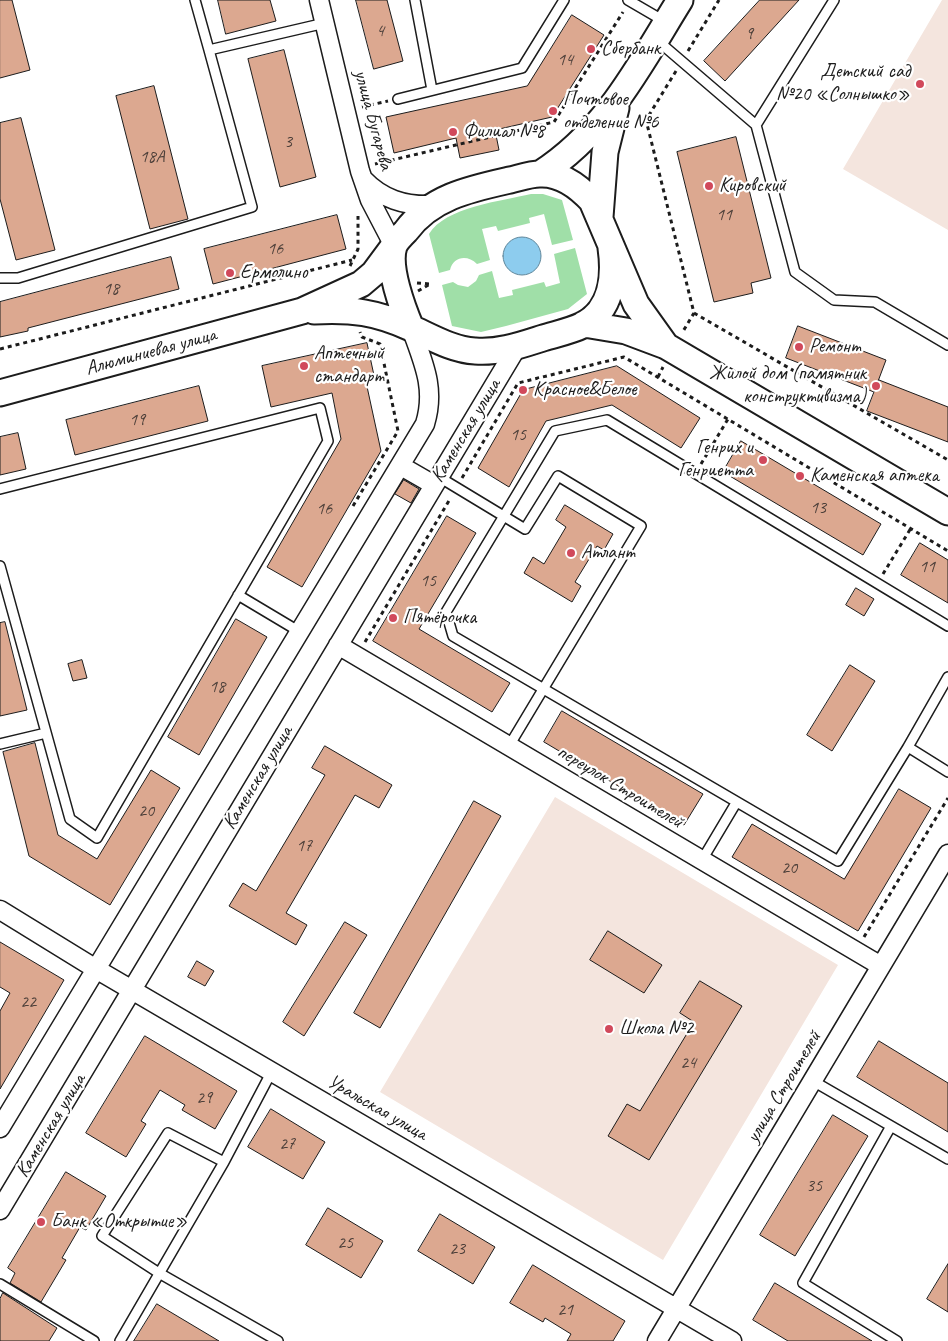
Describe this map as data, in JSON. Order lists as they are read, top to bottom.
{
  "streets": {
    "main road": ["Алюминиевая улица"],
    "street": [
      "улица Бугарева",
      "Каменская улица",
      "переулок Строителей",
      "улица Строителей",
      "Уральская улица"
    ]
  },
  "crossings": [
    ["Алюминиевая улица", "Каменская улица"],
    ["Каменская улица", "переулок Строителей"],
    ["Каменская улица", "Уральская улица"],
    ["переулок Строителей", "улица Строителей"],
    ["улица Строителей", "Уральская улица"]
  ],
  "places": [
    "Сбербанк",
    "Детский сад №20 «Солнышко»",
    "Почтовое отделение №6",
    "Филиал №8",
    "Кировский",
    "Ермолино",
    "Ремонт",
    "Аптечный стандарт",
    "Жилой дом (памятник конструктивизма)",
    "Красное&Белое",
    "Генрих и Генриетта",
    "Каменская аптека",
    "Атлант",
    "Пятёрочка",
    "Школа №2",
    "Банк «Открытие»"
  ],
  "house_numbers": [
    "4",
    "9",
    "14",
    "3",
    "18А",
    "11",
    "16",
    "18",
    "19",
    "15",
    "13",
    "16",
    "11",
    "15",
    "18",
    "20",
    "17",
    "20",
    "22",
    "24",
    "29",
    "27",
    "35",
    "25",
    "23",
    "21"
  ]
}
